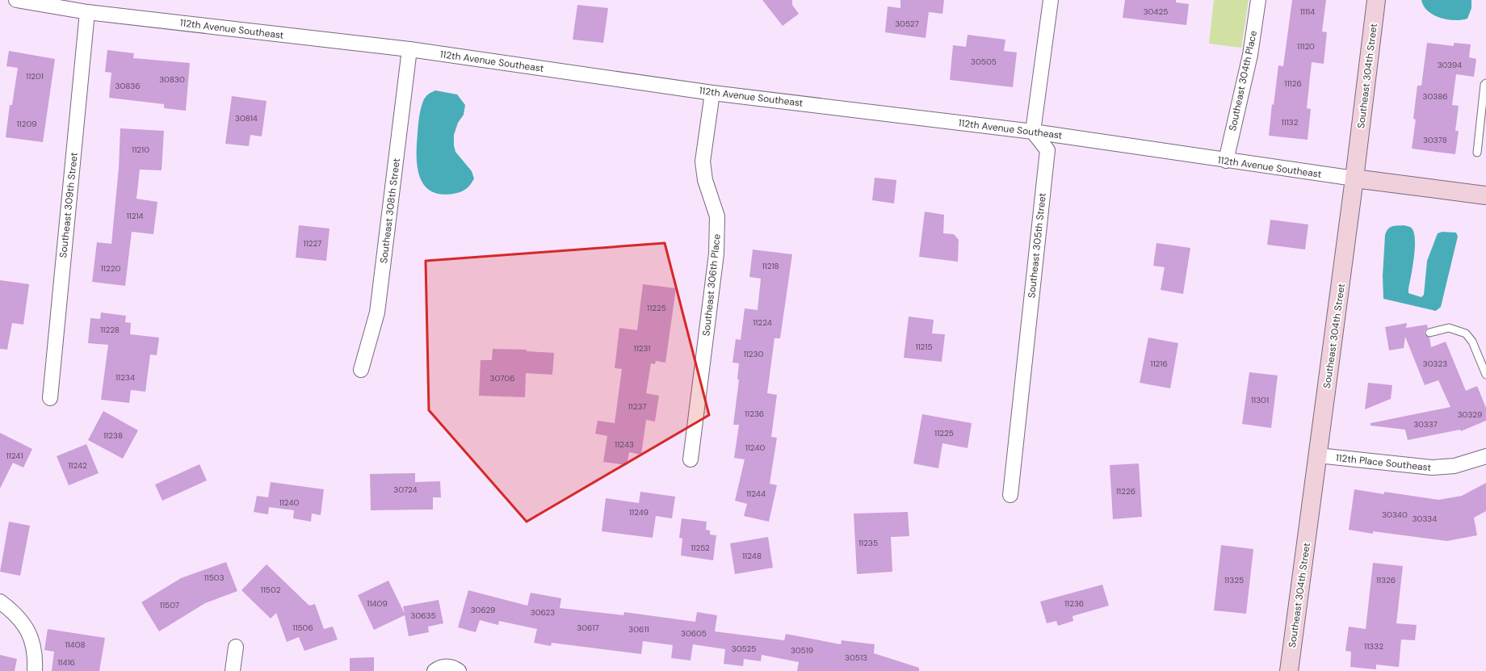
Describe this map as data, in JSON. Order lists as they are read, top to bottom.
{
  "streets": {
    "street": [
      "112th Avenue Southeast",
      "Southeast 304th Street",
      "Southeast 304th Place",
      "Southeast 309th Street",
      "Southeast 308th Street",
      "Southeast 305th Street",
      "Southeast 306th Place",
      "112th Place Southeast"
    ]
  },
  "crossings": [
    ["112th Avenue Southeast", "Southeast 304th Street"],
    ["112th Avenue Southeast", "Southeast 304th Place"],
    ["112th Avenue Southeast", "Southeast 309th Street"],
    ["112th Avenue Southeast", "Southeast 308th Street"],
    ["112th Avenue Southeast", "Southeast 305th Street"],
    ["112th Avenue Southeast", "Southeast 306th Place"],
    ["Southeast 304th Street", "112th Place Southeast"]
  ],
  "house_numbers": [
    "30425",
    "11114",
    "30527",
    "11120",
    "30505",
    "30394",
    "11201",
    "30830",
    "11126",
    "30836",
    "30386",
    "30814",
    "11132",
    "11209",
    "30378",
    "11210",
    "11214",
    "11227",
    "11218",
    "11220",
    "11225",
    "11224",
    "11228",
    "11215",
    "11231",
    "11230",
    "11216",
    "30323",
    "11234",
    "30706",
    "11301",
    "11237",
    "11236",
    "30329",
    "30337",
    "11225",
    "11238",
    "11243",
    "11240",
    "11241",
    "11242",
    "30724",
    "11226",
    "11244",
    "11240",
    "11249",
    "30340",
    "30334",
    "11235",
    "11252",
    "11248",
    "11503",
    "11325",
    "11326",
    "11502",
    "11409",
    "11236",
    "11507",
    "30629",
    "30623",
    "30635",
    "11506",
    "30617",
    "30611",
    "30605",
    "11408",
    "11332",
    "30525",
    "30519",
    "30513",
    "11416"
  ]
}
